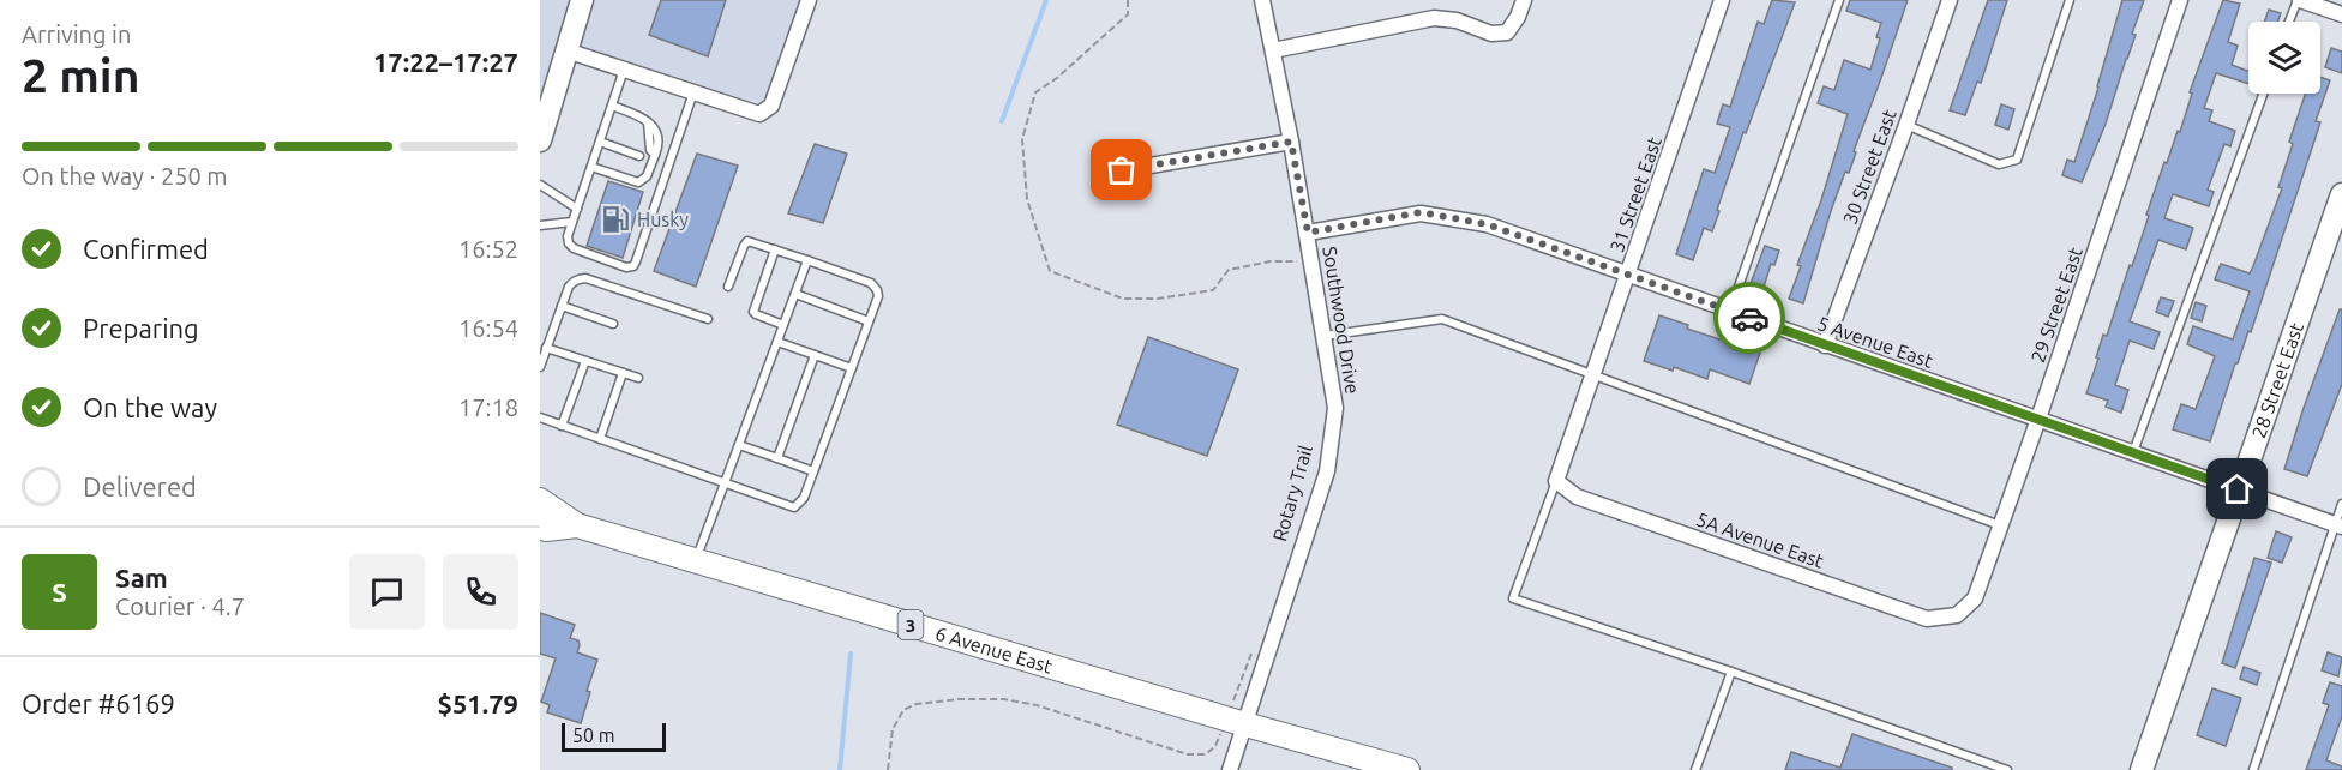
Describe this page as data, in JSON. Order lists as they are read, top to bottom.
{
  "streets": {
    "main road": ["3", "6 Avenue East"],
    "street": [
      "30 Street East",
      "31 Street East",
      "29 Street East",
      "Southwood Drive",
      "5 Avenue East",
      "28 Street East",
      "5A Avenue East"
    ]
  },
  "crossings": [
    ["30 Street East", "5 Avenue East"],
    ["31 Street East", "5 Avenue East"],
    ["31 Street East", "5A Avenue East"],
    ["29 Street East", "5 Avenue East"],
    ["29 Street East", "5A Avenue East"],
    ["Southwood Drive", "5 Avenue East"],
    ["Southwood Drive", "6 Avenue East"],
    ["5 Avenue East", "28 Street East"]
  ],
  "places": {
    "fuel station": ["Husky"]
  },
  "scale_bar": "50 m",
  "page": {
    "heading": ["2 min", "Arriving in", "17:22–17:27"],
    "panel": [
      "Sam",
      "Courier · 4.7",
      "Order #6169",
      "$51.79"
    ],
    "bar": "On the way · 250 m",
    "list": [
      ["Confirmed", "16:52"],
      ["Preparing", "16:54"],
      ["On the way", "17:18"],
      "Delivered"
    ],
    "round": "S",
    "scale": "50 m"
  }
}
